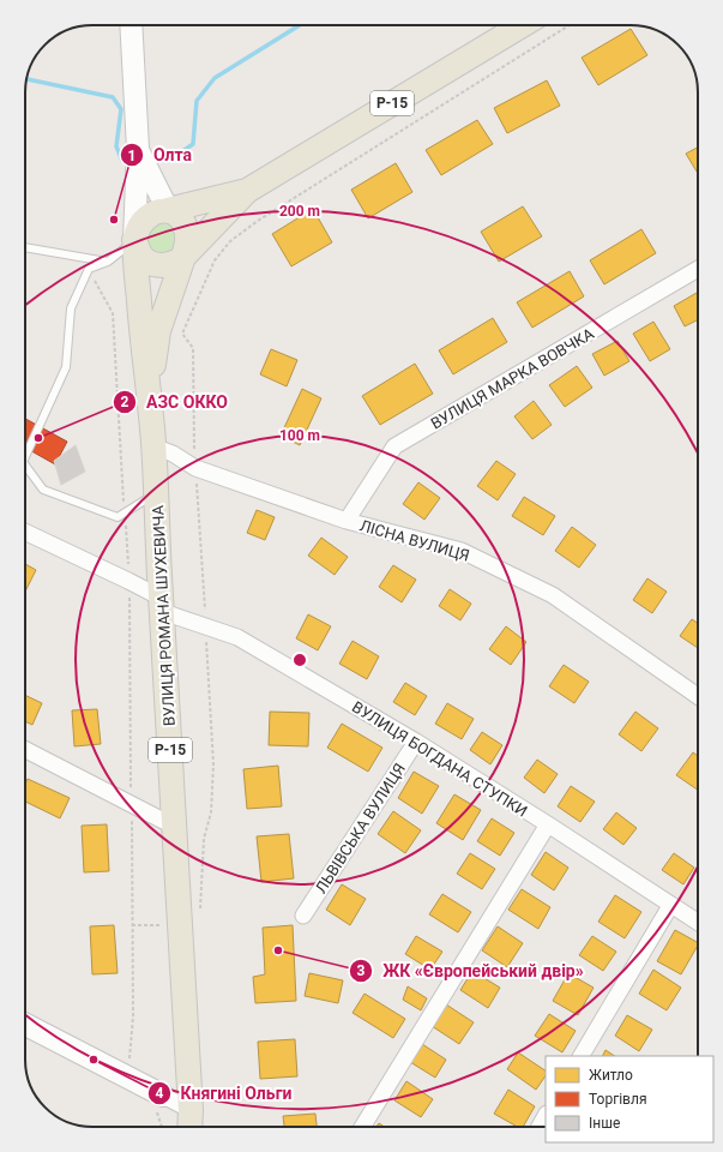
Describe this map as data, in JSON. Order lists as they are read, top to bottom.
{
  "streets": {
    "main road": ["Р-15", "ВУЛИЦЯ РОМАНА ШУХЕВИЧА"],
    "street": [
      "ВУЛИЦЯ МАРКА ВОВЧКА",
      "ЛІСНА ВУЛИЦЯ",
      "ВУЛИЦЯ БОГДАНА СТУПКИ",
      "ЛЬВІВСЬКА ВУЛИЦЯ"
    ]
  },
  "crossings": [
    ["Р-15", "ВУЛИЦЯ РОМАНА ШУХЕВИЧА"],
    ["ВУЛИЦЯ МАРКА ВОВЧКА", "ЛІСНА ВУЛИЦЯ"],
    ["ЛІСНА ВУЛИЦЯ", "ВУЛИЦЯ РОМАНА ШУХЕВИЧА"],
    ["ВУЛИЦЯ РОМАНА ШУХЕВИЧА", "ВУЛИЦЯ БОГДАНА СТУПКИ"],
    ["ВУЛИЦЯ БОГДАНА СТУПКИ", "ЛЬВІВСЬКА ВУЛИЦЯ"]
  ],
  "places": [
    "Олта",
    "АЗС ОККО",
    "ЖК «Європейський двір»",
    "Княгині Ольги"
  ],
  "legend": ["Житло", "Торгівля", "Інше"],
  "rings": ["200 m", "100 m"]
}
